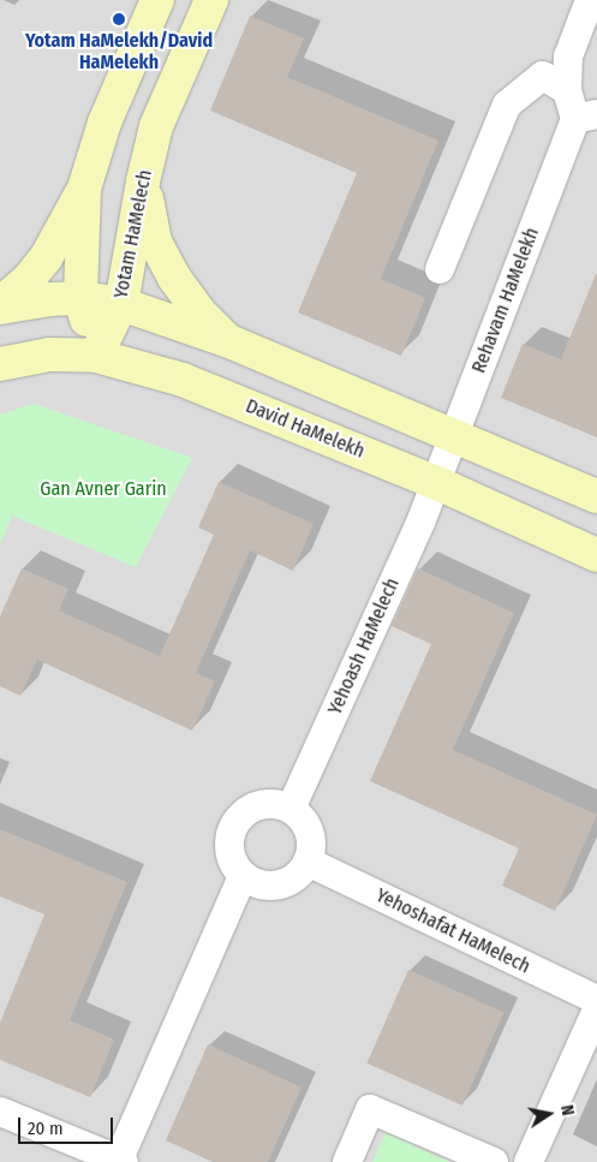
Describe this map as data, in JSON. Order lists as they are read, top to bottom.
{
  "streets": {
    "street": [
      "Yotam HaMelech",
      "Rehavam HaMelekh",
      "David HaMelekh",
      "Yehoash HaMelech",
      "Yehoshafat HaMelech"
    ]
  },
  "crossings": [
    ["Yotam HaMelech", "David HaMelekh"],
    ["Rehavam HaMelekh", "David HaMelekh"],
    ["Rehavam HaMelekh", "Yehoash HaMelech"],
    ["David HaMelekh", "Yehoash HaMelech"],
    ["Yehoash HaMelech", "Yehoshafat HaMelech"]
  ],
  "parks": ["Gan Avner Garin"],
  "places": ["Yotam HaMelekh/David HaMelekh"],
  "scale_bar": "20 m",
  "north": "right"
}
